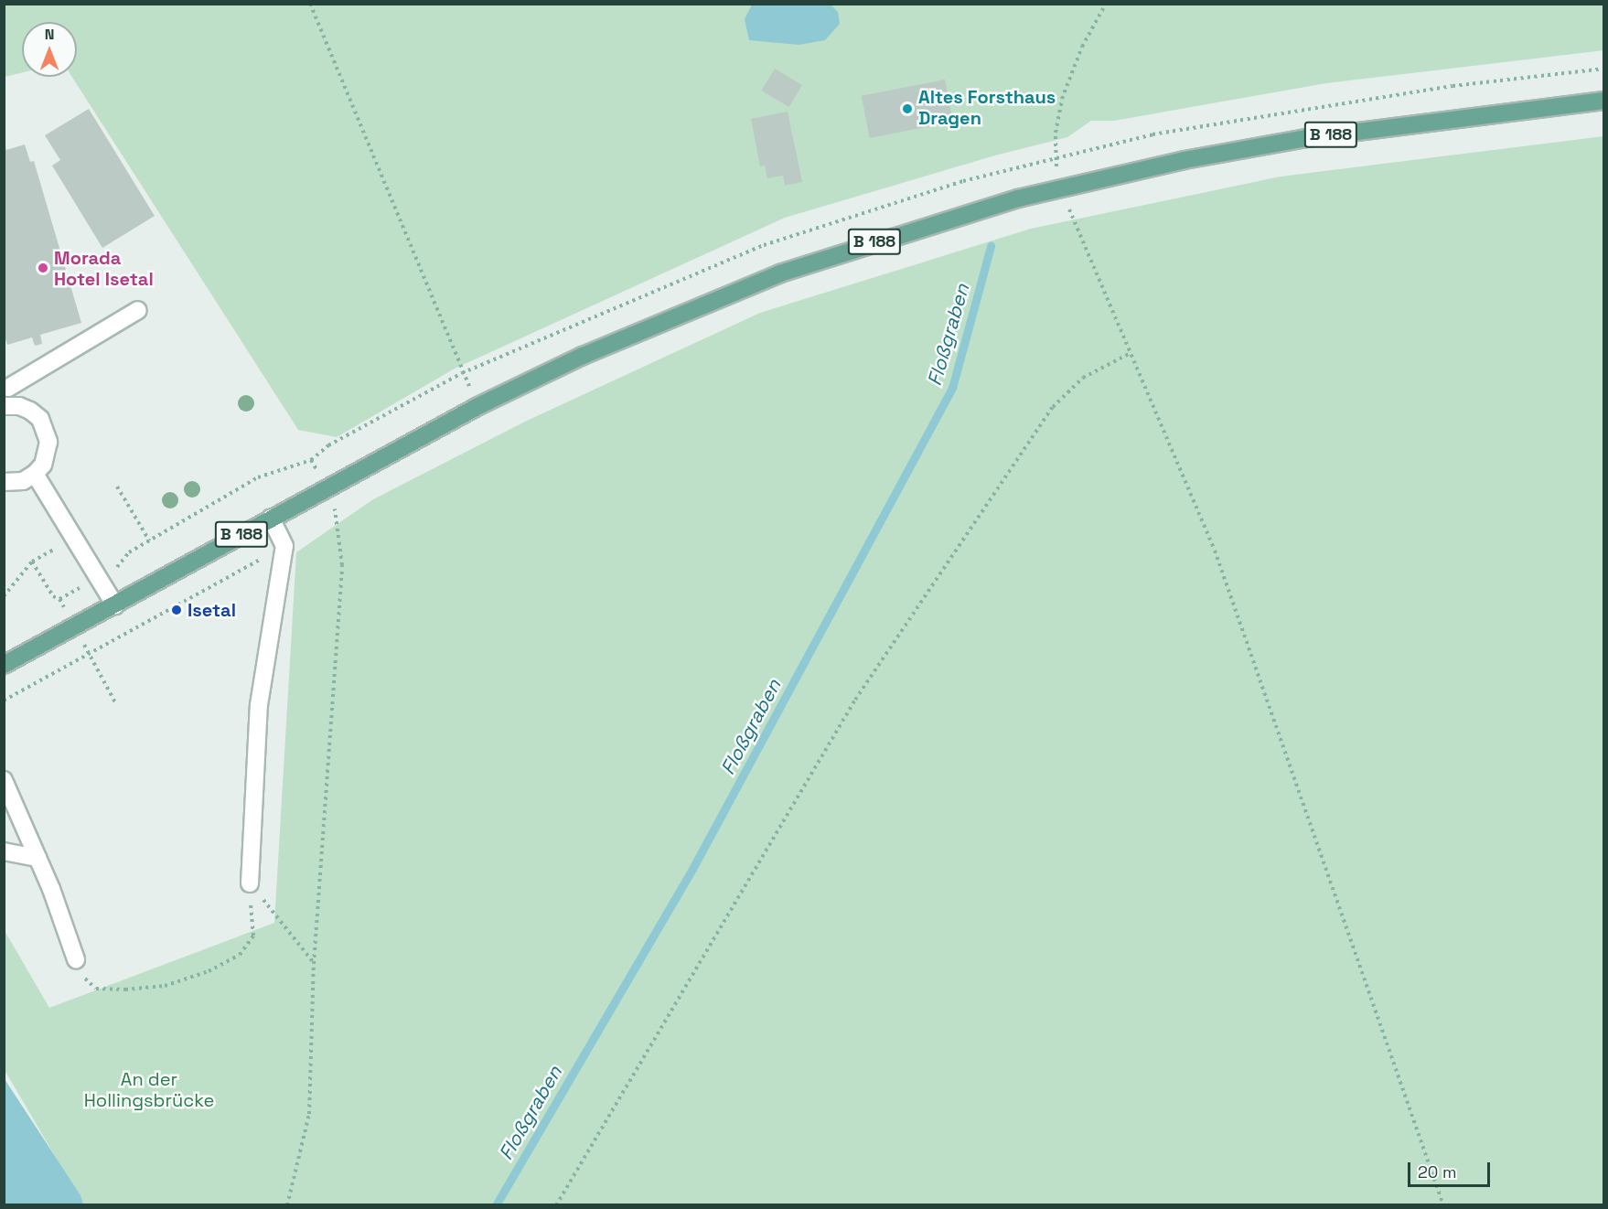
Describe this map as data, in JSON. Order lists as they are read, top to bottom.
{
  "streets": {
    "main road": ["B 188"]
  },
  "water": ["Floßgraben"],
  "parks": ["An der Hollingsbrücke"],
  "places": ["Altes Forsthaus Dragen", "Morada Hotel Isetal", "Isetal"],
  "scale_bar": "20 m",
  "north": "top"
}
